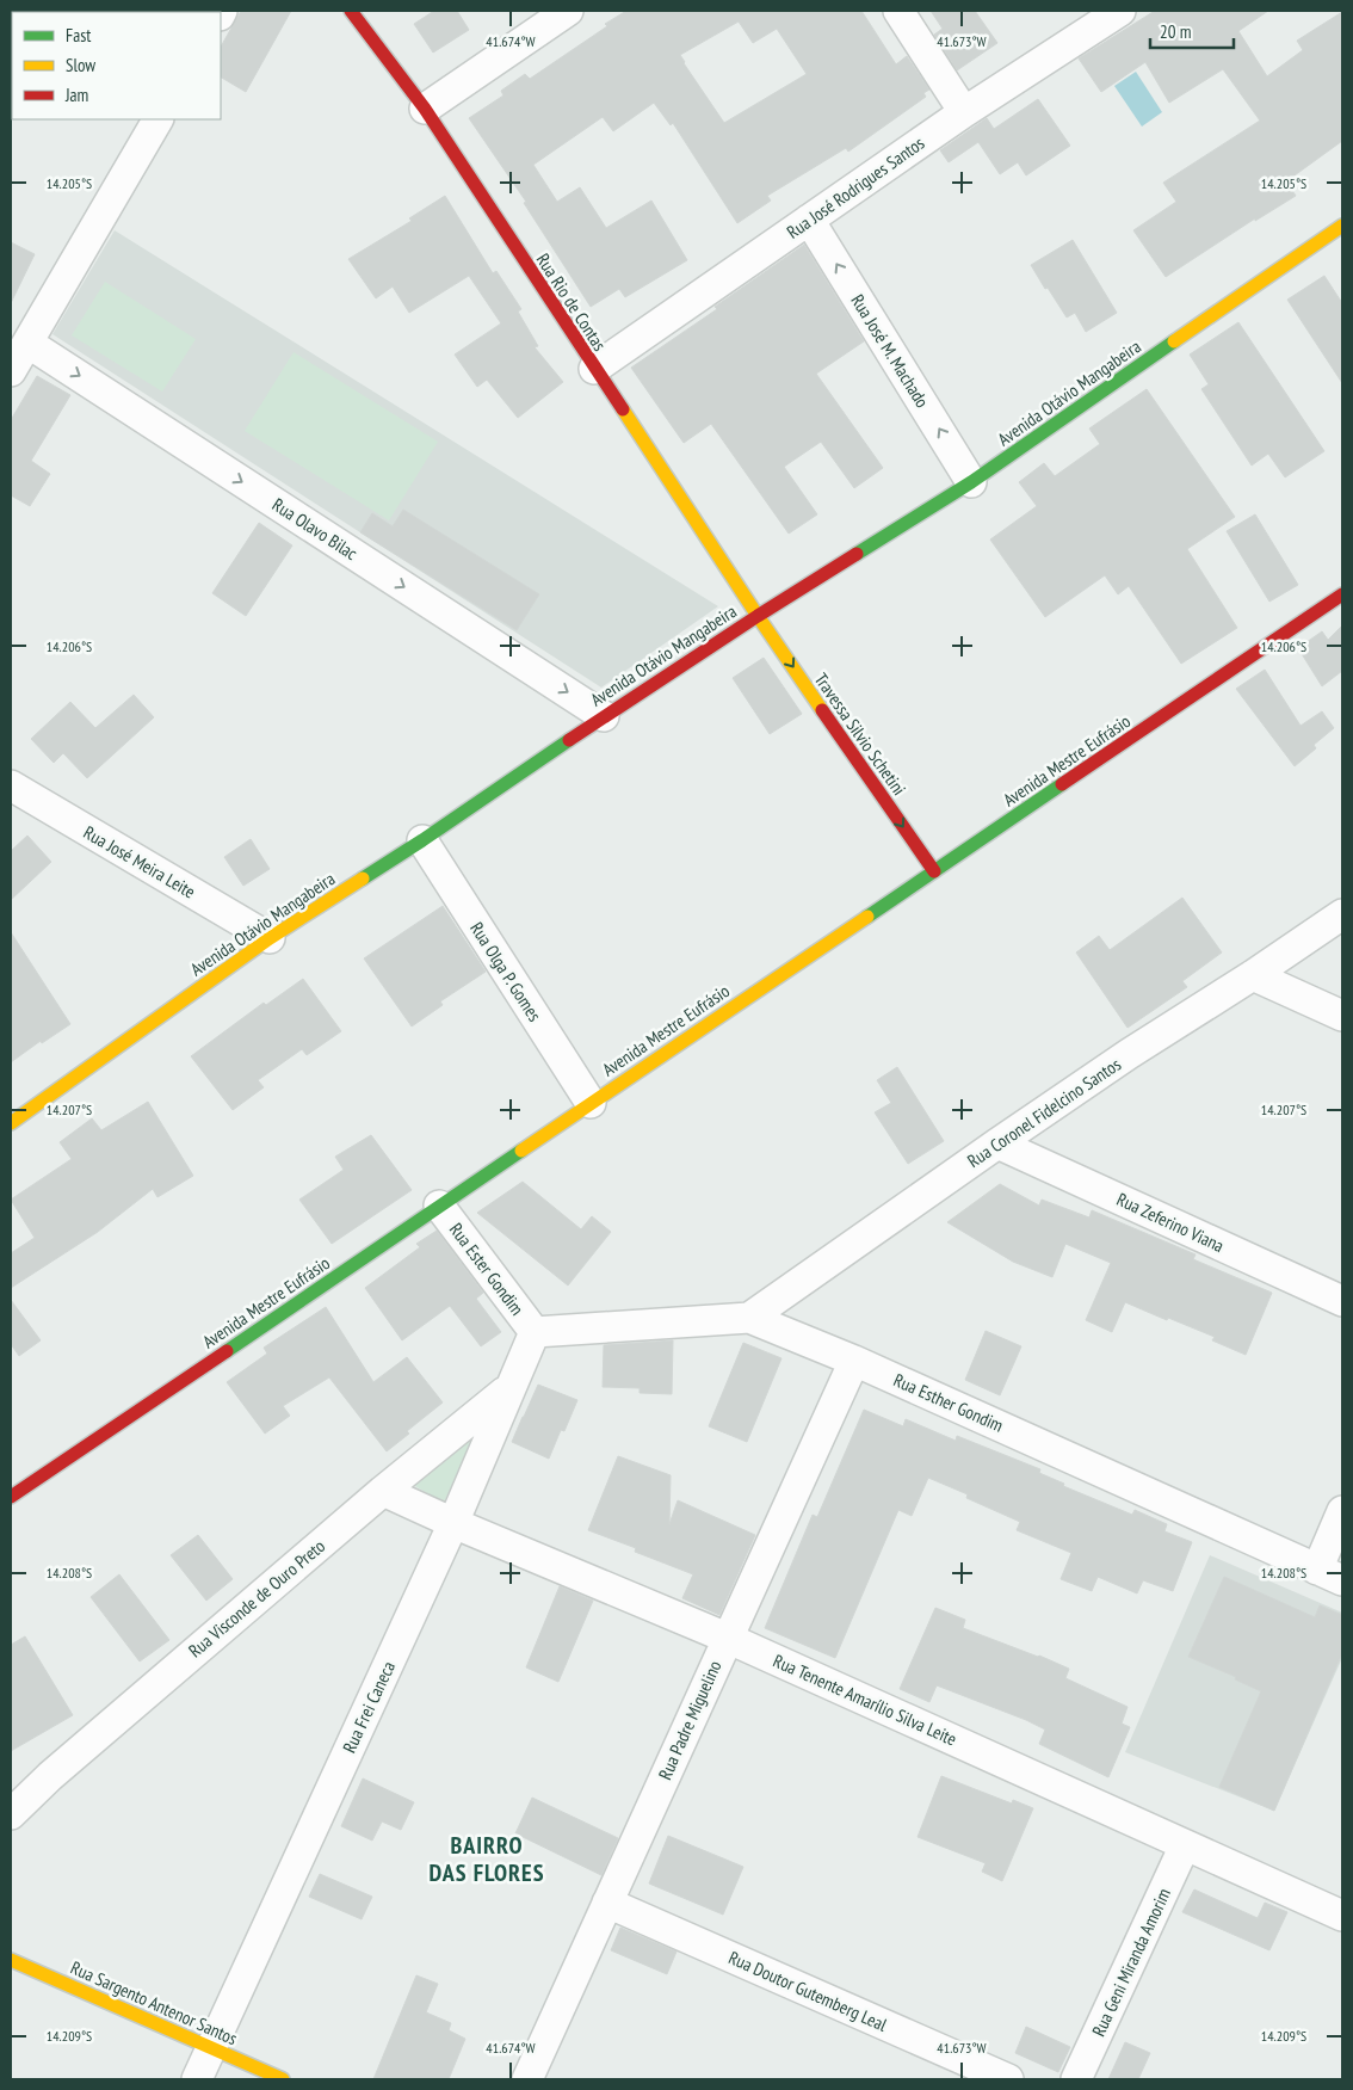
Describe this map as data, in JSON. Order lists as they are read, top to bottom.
{
  "streets": {
    "street": [
      "Rua José Rodrigues Santos",
      "Rua Rio de Contas",
      "Rua José M. Machado",
      "Avenida Otávio Mangabeira",
      "Rua Olavo Bilac",
      "Travessa Silvio Schetini",
      "Avenida Mestre Eufrásio",
      "Rua José Meira Leite",
      "Rua Olga P. Gomes",
      "Rua Coronel Fidelcino Santos",
      "Rua Zeferino Viana",
      "Rua Ester Gondim",
      "Rua Esther Gondim",
      "Rua Visconde de Ouro Preto",
      "Rua Tenente Amarílio Silva Leite",
      "Rua Frei Caneca",
      "Rua Padre Miguelino",
      "Rua Geni Miranda Amorim",
      "Rua Doutor Gutemberg Leal",
      "Rua Sargento Antenor Santos"
    ]
  },
  "crossings": [
    ["Rua José Rodrigues Santos", "Rua Rio de Contas"],
    ["Rua José Rodrigues Santos", "Rua José M. Machado"],
    ["Rua Rio de Contas", "Avenida Otávio Mangabeira"],
    ["Rua Rio de Contas", "Travessa Silvio Schetini"],
    ["Rua José M. Machado", "Avenida Otávio Mangabeira"],
    ["Avenida Otávio Mangabeira", "Rua Olavo Bilac"],
    ["Avenida Otávio Mangabeira", "Travessa Silvio Schetini"],
    ["Avenida Otávio Mangabeira", "Rua José Meira Leite"],
    ["Avenida Otávio Mangabeira", "Rua Olga P. Gomes"],
    ["Travessa Silvio Schetini", "Avenida Mestre Eufrásio"],
    ["Avenida Mestre Eufrásio", "Rua Olga P. Gomes"],
    ["Avenida Mestre Eufrásio", "Rua Ester Gondim"],
    ["Rua Coronel Fidelcino Santos", "Rua Zeferino Viana"],
    ["Rua Coronel Fidelcino Santos", "Rua Esther Gondim"],
    ["Rua Ester Gondim", "Rua Esther Gondim"],
    ["Rua Ester Gondim", "Rua Frei Caneca"],
    ["Rua Esther Gondim", "Rua Frei Caneca"],
    ["Rua Esther Gondim", "Rua Padre Miguelino"],
    ["Rua Visconde de Ouro Preto", "Rua Tenente Amarílio Silva Leite"],
    ["Rua Visconde de Ouro Preto", "Rua Frei Caneca"],
    ["Rua Tenente Amarílio Silva Leite", "Rua Frei Caneca"],
    ["Rua Tenente Amarílio Silva Leite", "Rua Padre Miguelino"],
    ["Rua Tenente Amarílio Silva Leite", "Rua Geni Miranda Amorim"],
    ["Rua Frei Caneca", "Rua Sargento Antenor Santos"],
    ["Rua Padre Miguelino", "Rua Doutor Gutemberg Leal"]
  ],
  "one_way": ["Rua José M. Machado", "Rua Olavo Bilac", "Travessa Silvio Schetini"],
  "districts": ["BAIRRO DAS FLORES"],
  "legend": ["Fast", "Slow", "Jam"],
  "scale_bar": "20 m",
  "coordinates": [
    "41.674°W",
    "41.673°W",
    "14.205°S",
    "14.206°S",
    "14.207°S",
    "14.208°S",
    "14.209°S"
  ]
}
